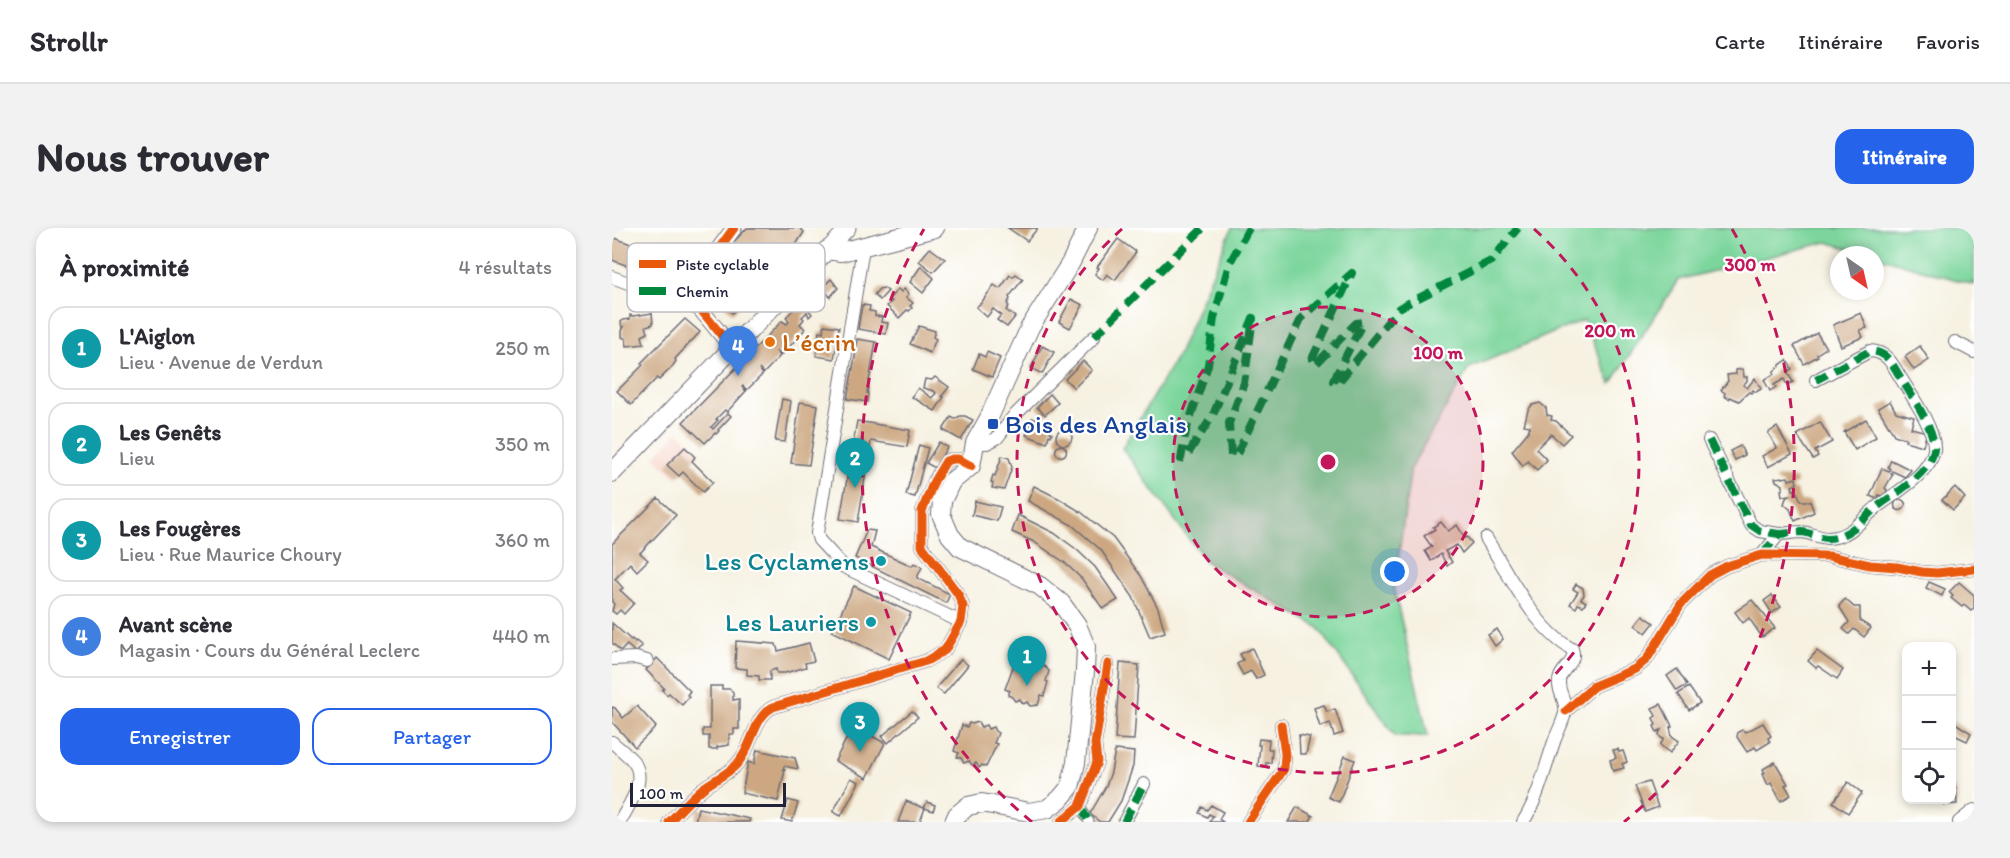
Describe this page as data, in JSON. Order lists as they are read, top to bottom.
{
  "places": {
    "other": ["L’écrin", "Les Cyclamens", "Les Lauriers"],
    "transit": ["Bois des Anglais"]
  },
  "legend": ["Piste cyclable", "Chemin"],
  "scale_bar": "100 m",
  "north": "bottom right",
  "page": {
    "header": "Strollr",
    "nav": ["Carte", "Itinéraire", "Favoris"],
    "buttons": [
      "Itinéraire",
      ["Enregistrer", "Partager"]
    ],
    "title": "Nous trouver",
    "heading": ["À proximité", "4 résultats"],
    "list": [
      {
        "mark": "1",
        "name": "L'Aiglon",
        "note": "Lieu · Avenue de Verdun",
        "value": "250 m"
      },
      {
        "mark": "2",
        "name": "Les Genêts",
        "note": "Lieu",
        "value": "350 m"
      },
      {
        "mark": "3",
        "name": "Les Fougères",
        "note": "Lieu · Rue Maurice Choury",
        "value": "360 m"
      },
      {
        "mark": "4",
        "name": "Avant scène",
        "note": "Magasin · Cours du Général Leclerc",
        "value": "440 m"
      }
    ],
    "pins": [
      "4",
      "2",
      "1",
      "3"
    ],
    "map_buttons": ["+", "−"],
    "scale": "100 m"
  },
  "rings": ["300 m", "200 m", "100 m"]
}
